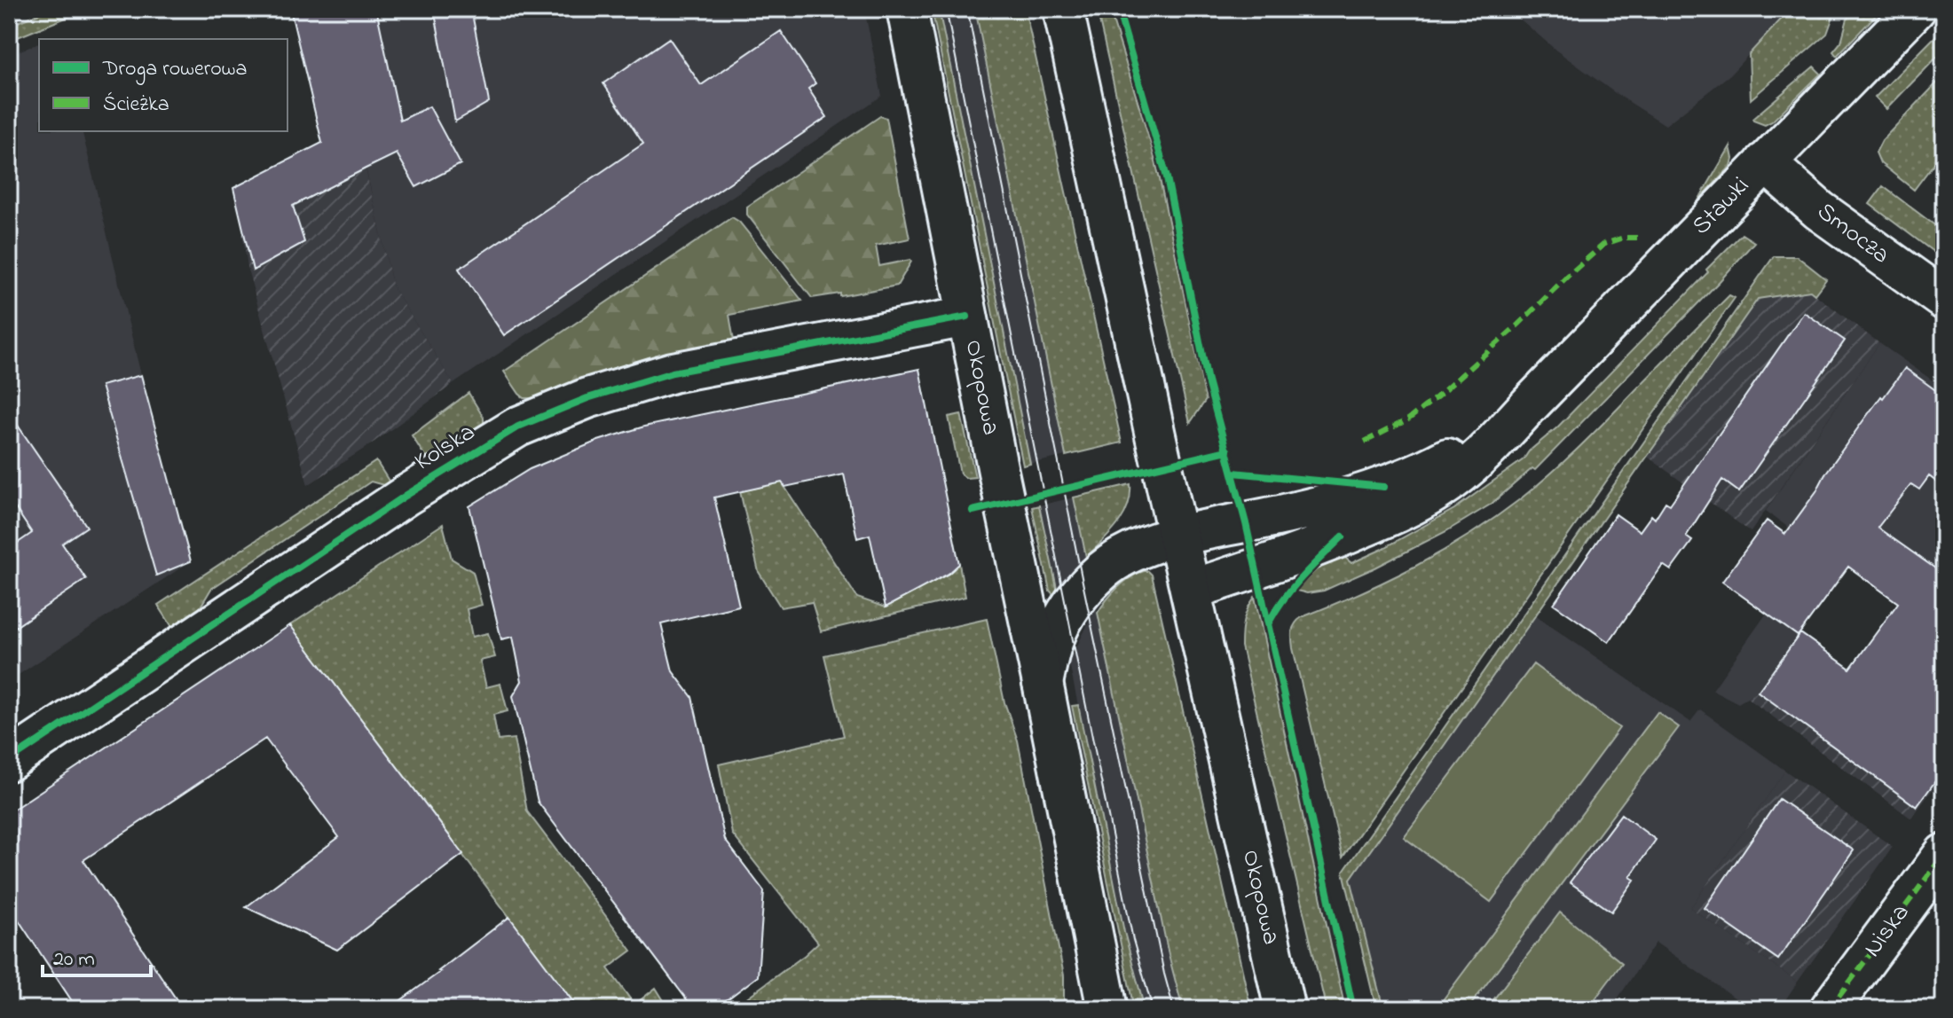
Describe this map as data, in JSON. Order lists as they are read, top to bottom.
{
  "streets": {
    "street": [
      "Stawki",
      "Smocza",
      "Okopowa",
      "Kolska",
      "Niska"
    ]
  },
  "crossings": [
    ["Stawki", "Smocza"],
    ["Stawki", "Okopowa"],
    ["Okopowa", "Kolska"]
  ],
  "legend": ["Droga rowerowa", "Ścieżka"],
  "scale_bar": "20 m"
}
